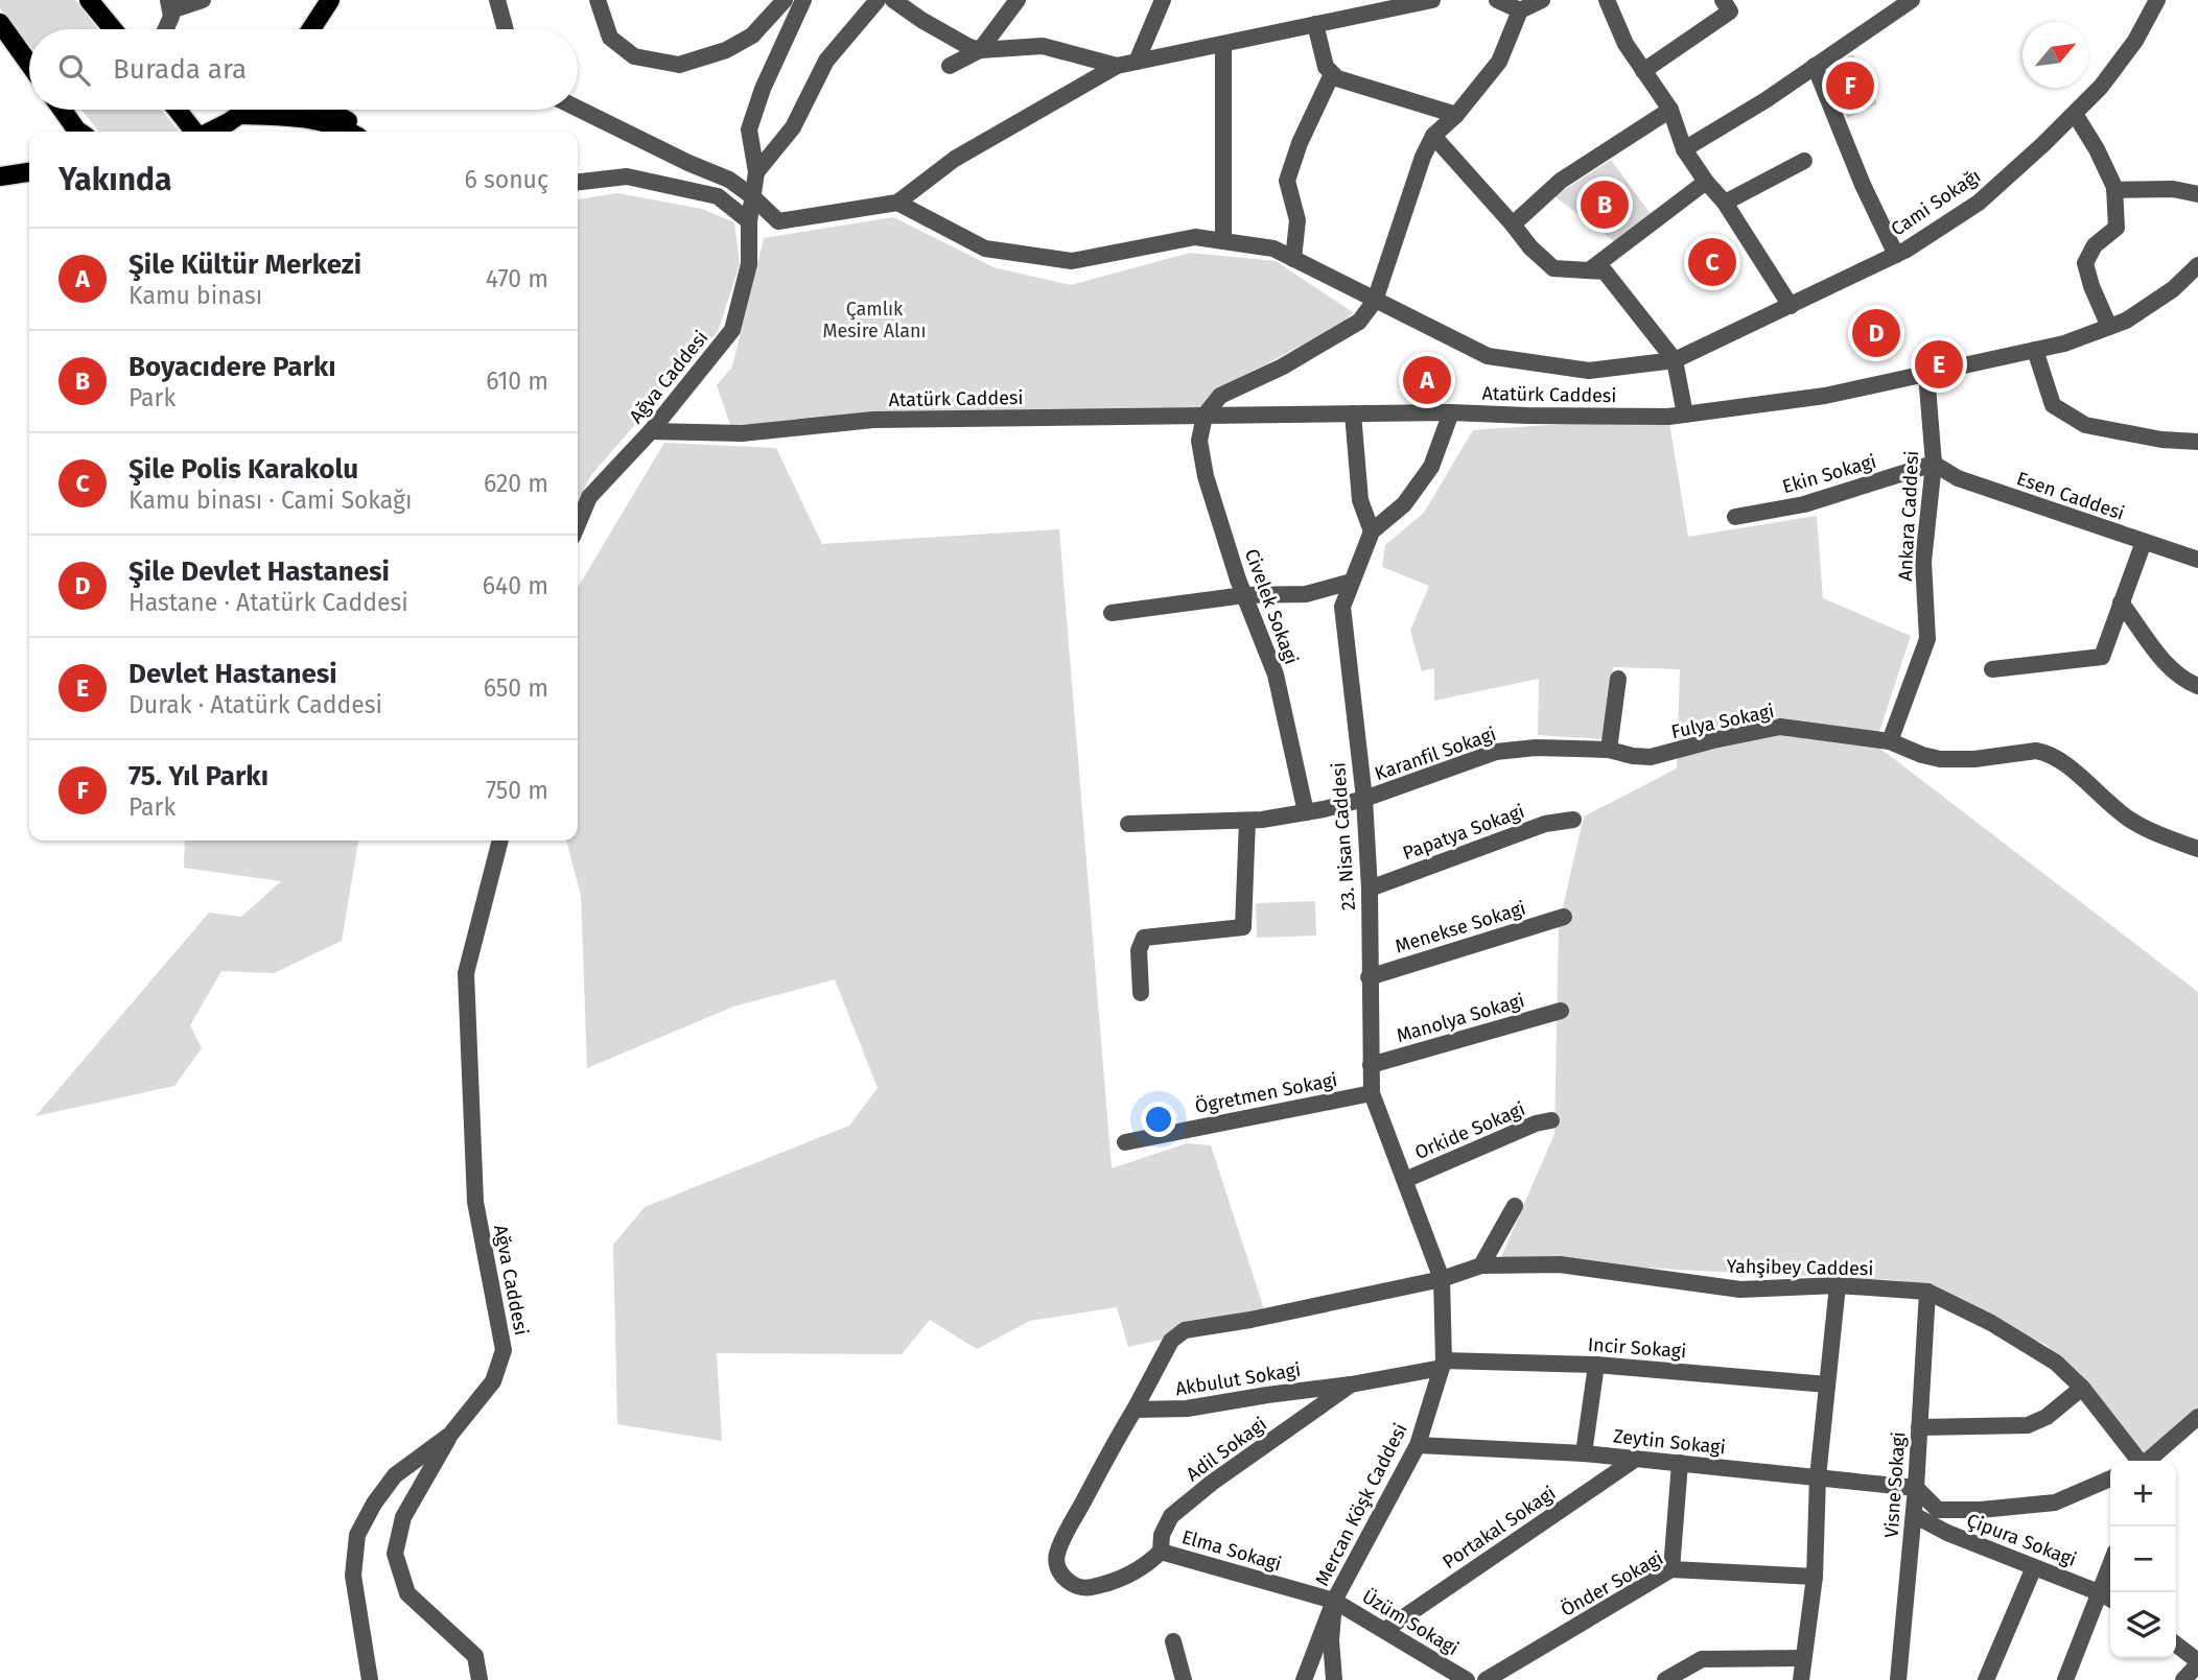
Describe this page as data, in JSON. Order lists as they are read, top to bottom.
{
  "streets": {
    "street": [
      "Cami Sokağı",
      "Ağva Caddesi",
      "Atatürk Caddesi",
      "Ekin Sokagi",
      "Esen Caddesi",
      "Ankara Caddesi",
      "Civelek Sokagi",
      "Fulya Sokagi",
      "Karanfil Sokagi",
      "Papatya Sokagi",
      "23. Nisan Caddesi",
      "Menekse Sokagi",
      "Manolya Sokagi",
      "Ögretmen Sokagi",
      "Orkide Sokagi",
      "Yahşibey Caddesi",
      "Incir Sokagi",
      "Akbulut Sokagi",
      "Zeytin Sokagi",
      "Adil Sokagi",
      "Visne Sokagi",
      "Mercan Köşk Caddesi",
      "Portakal Sokagi",
      "Çipura Sokagi",
      "Elma Sokagi",
      "Önder Sokagi",
      "Üzüm Sokagi"
    ]
  },
  "crossings": [
    ["Ağva Caddesi", "Atatürk Caddesi"],
    ["Atatürk Caddesi", "Ankara Caddesi"],
    ["Atatürk Caddesi", "Civelek Sokagi"],
    ["Atatürk Caddesi", "23. Nisan Caddesi"],
    ["Ekin Sokagi", "Esen Caddesi"],
    ["Ekin Sokagi", "Ankara Caddesi"],
    ["Esen Caddesi", "Ankara Caddesi"],
    ["Ankara Caddesi", "Fulya Sokagi"],
    ["Civelek Sokagi", "Karanfil Sokagi"],
    ["Fulya Sokagi", "Karanfil Sokagi"],
    ["Karanfil Sokagi", "23. Nisan Caddesi"],
    ["Papatya Sokagi", "23. Nisan Caddesi"],
    ["23. Nisan Caddesi", "Menekse Sokagi"],
    ["23. Nisan Caddesi", "Manolya Sokagi"],
    ["23. Nisan Caddesi", "Ögretmen Sokagi"],
    ["23. Nisan Caddesi", "Orkide Sokagi"],
    ["23. Nisan Caddesi", "Mercan Köşk Caddesi"],
    ["Yahşibey Caddesi", "Visne Sokagi"],
    ["Incir Sokagi", "Akbulut Sokagi"],
    ["Incir Sokagi", "Mercan Köşk Caddesi"],
    ["Akbulut Sokagi", "Adil Sokagi"],
    ["Akbulut Sokagi", "Mercan Köşk Caddesi"],
    ["Zeytin Sokagi", "Visne Sokagi"],
    ["Zeytin Sokagi", "Mercan Köşk Caddesi"],
    ["Zeytin Sokagi", "Portakal Sokagi"],
    ["Adil Sokagi", "Elma Sokagi"],
    ["Visne Sokagi", "Çipura Sokagi"],
    ["Mercan Köşk Caddesi", "Elma Sokagi"],
    ["Mercan Köşk Caddesi", "Üzüm Sokagi"],
    ["Portakal Sokagi", "Üzüm Sokagi"],
    ["Elma Sokagi", "Üzüm Sokagi"]
  ],
  "parks": ["Çamlık Mesire Alanı"],
  "north": "top right",
  "page": {
    "search": "Burada ara",
    "pins": [
      "F",
      "B",
      "C",
      "D",
      "E",
      "A"
    ],
    "heading": ["Yakında", "6 sonuç"],
    "list": [
      {
        "mark": "A",
        "name": "Şile Kültür Merkezi",
        "note": "Kamu binası",
        "value": "470 m"
      },
      {
        "mark": "B",
        "name": "Boyacıdere Parkı",
        "note": "Park",
        "value": "610 m"
      },
      {
        "mark": "C",
        "name": "Şile Polis Karakolu",
        "note": "Kamu binası · Cami Sokağı",
        "value": "620 m"
      },
      {
        "mark": "D",
        "name": "Şile Devlet Hastanesi",
        "note": "Hastane · Atatürk Caddesi",
        "value": "640 m"
      },
      {
        "mark": "E",
        "name": "Devlet Hastanesi",
        "note": "Durak · Atatürk Caddesi",
        "value": "650 m"
      },
      {
        "mark": "F",
        "name": "75. Yıl Parkı",
        "note": "Park",
        "value": "750 m"
      }
    ],
    "map_buttons": ["+", "−"]
  }
}
